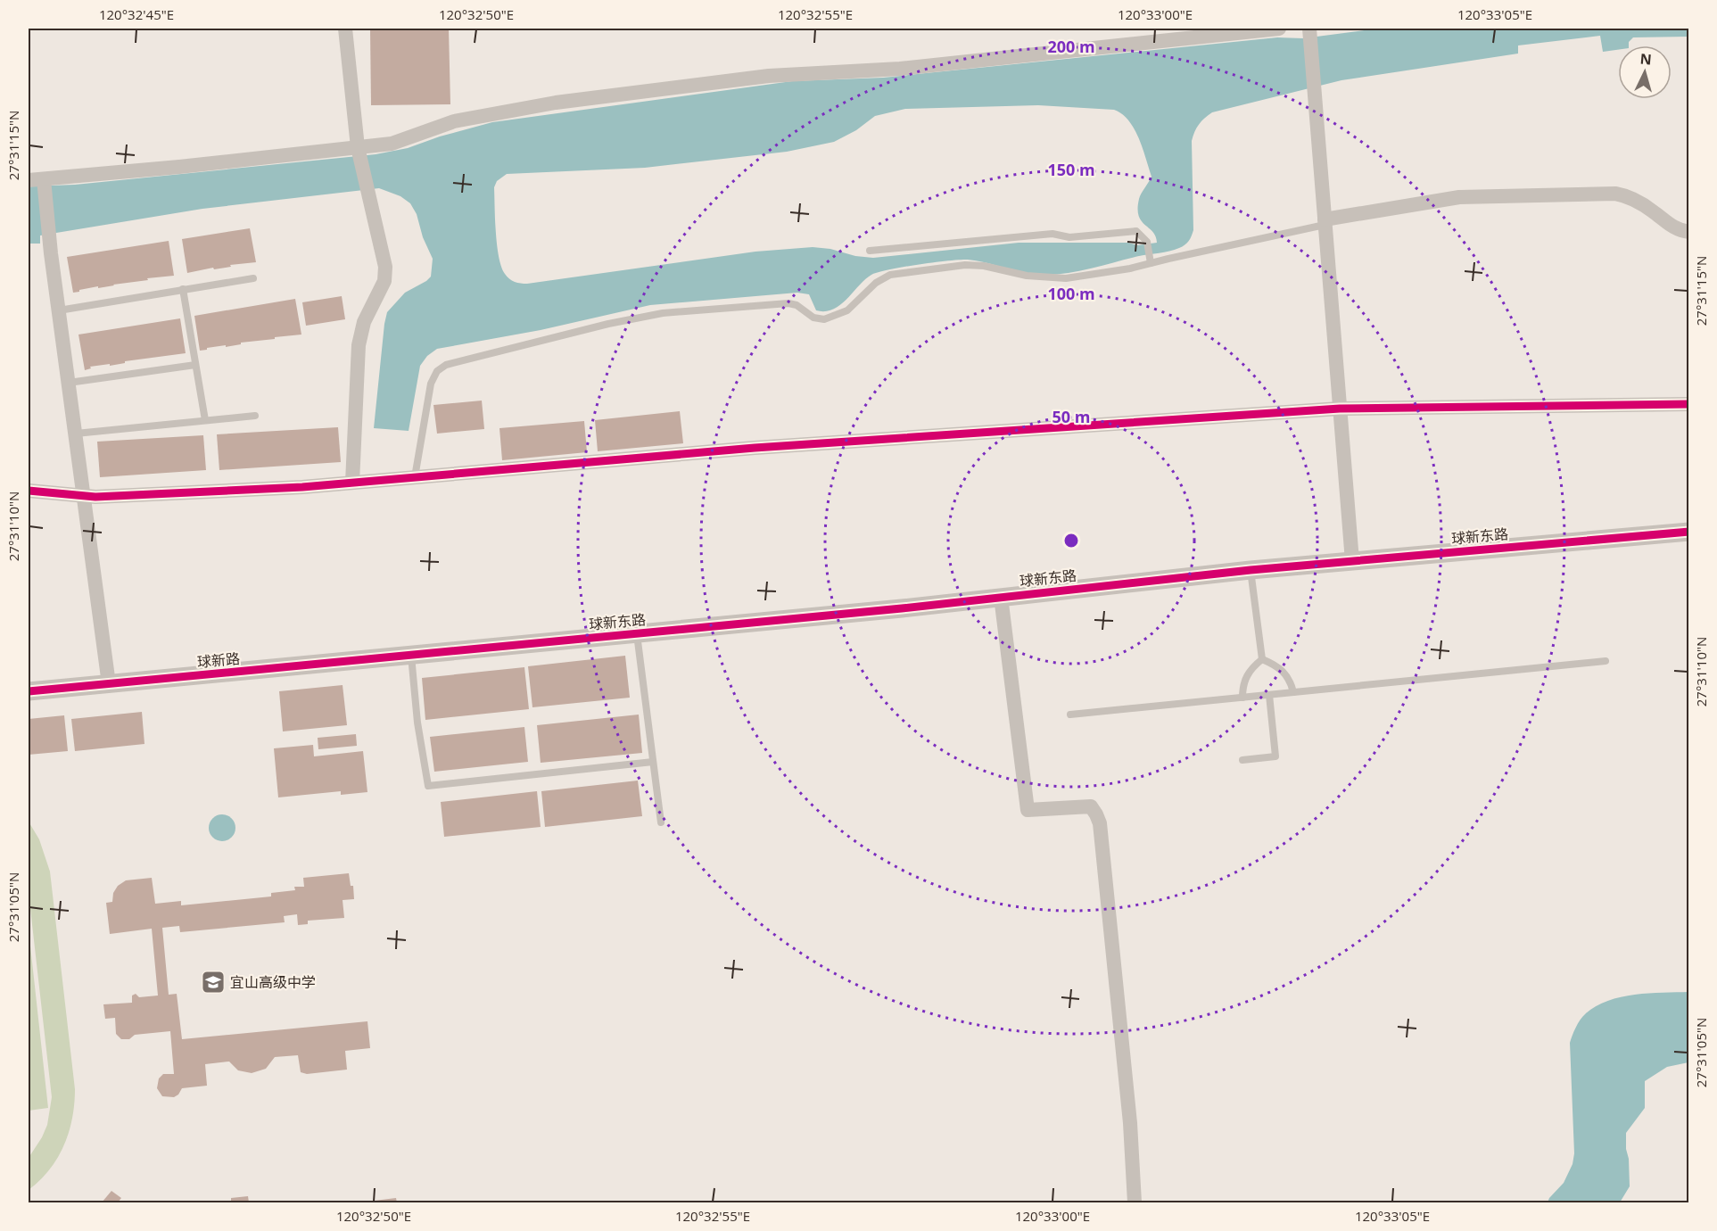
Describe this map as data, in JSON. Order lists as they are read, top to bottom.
{
  "streets": {
    "street": ["球新东路", "球新路"]
  },
  "crossings": [
    ["球新东路", "球新路"]
  ],
  "places": {
    "school or university": ["宜山高级中学"]
  },
  "north": "top",
  "coordinates": [
    "120°32'45\"E",
    "120°32'50\"E",
    "120°32'55\"E",
    "120°33'00\"E",
    "120°33'05\"E",
    "27°31'15\"N",
    "27°31'10\"N",
    "27°31'05\"N"
  ],
  "rings": [
    "200 m",
    "150 m",
    "100 m",
    "50 m"
  ]
}
